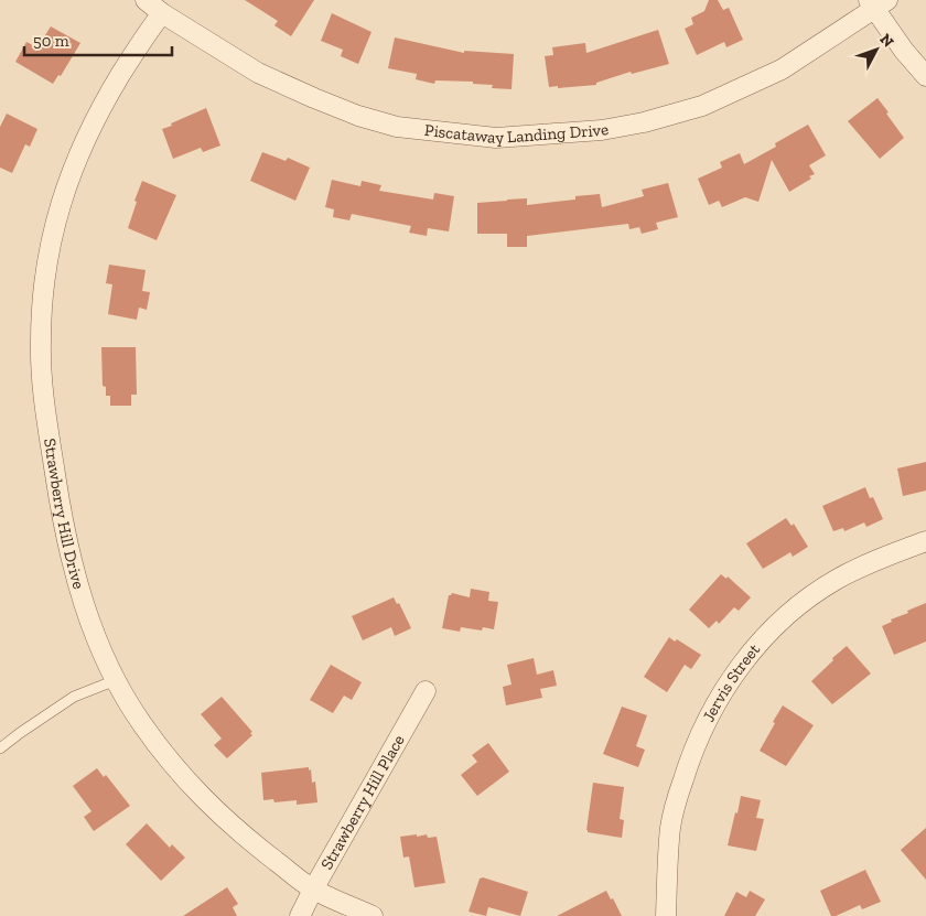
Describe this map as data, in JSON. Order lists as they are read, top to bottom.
{
  "streets": {
    "street": [
      "Piscataway Landing Drive",
      "Strawberry Hill Drive",
      "Jervis Street",
      "Strawberry Hill Place"
    ]
  },
  "crossings": [
    ["Piscataway Landing Drive", "Strawberry Hill Drive"],
    ["Strawberry Hill Drive", "Strawberry Hill Place"]
  ],
  "scale_bar": "50 m",
  "north": "top right"
}
